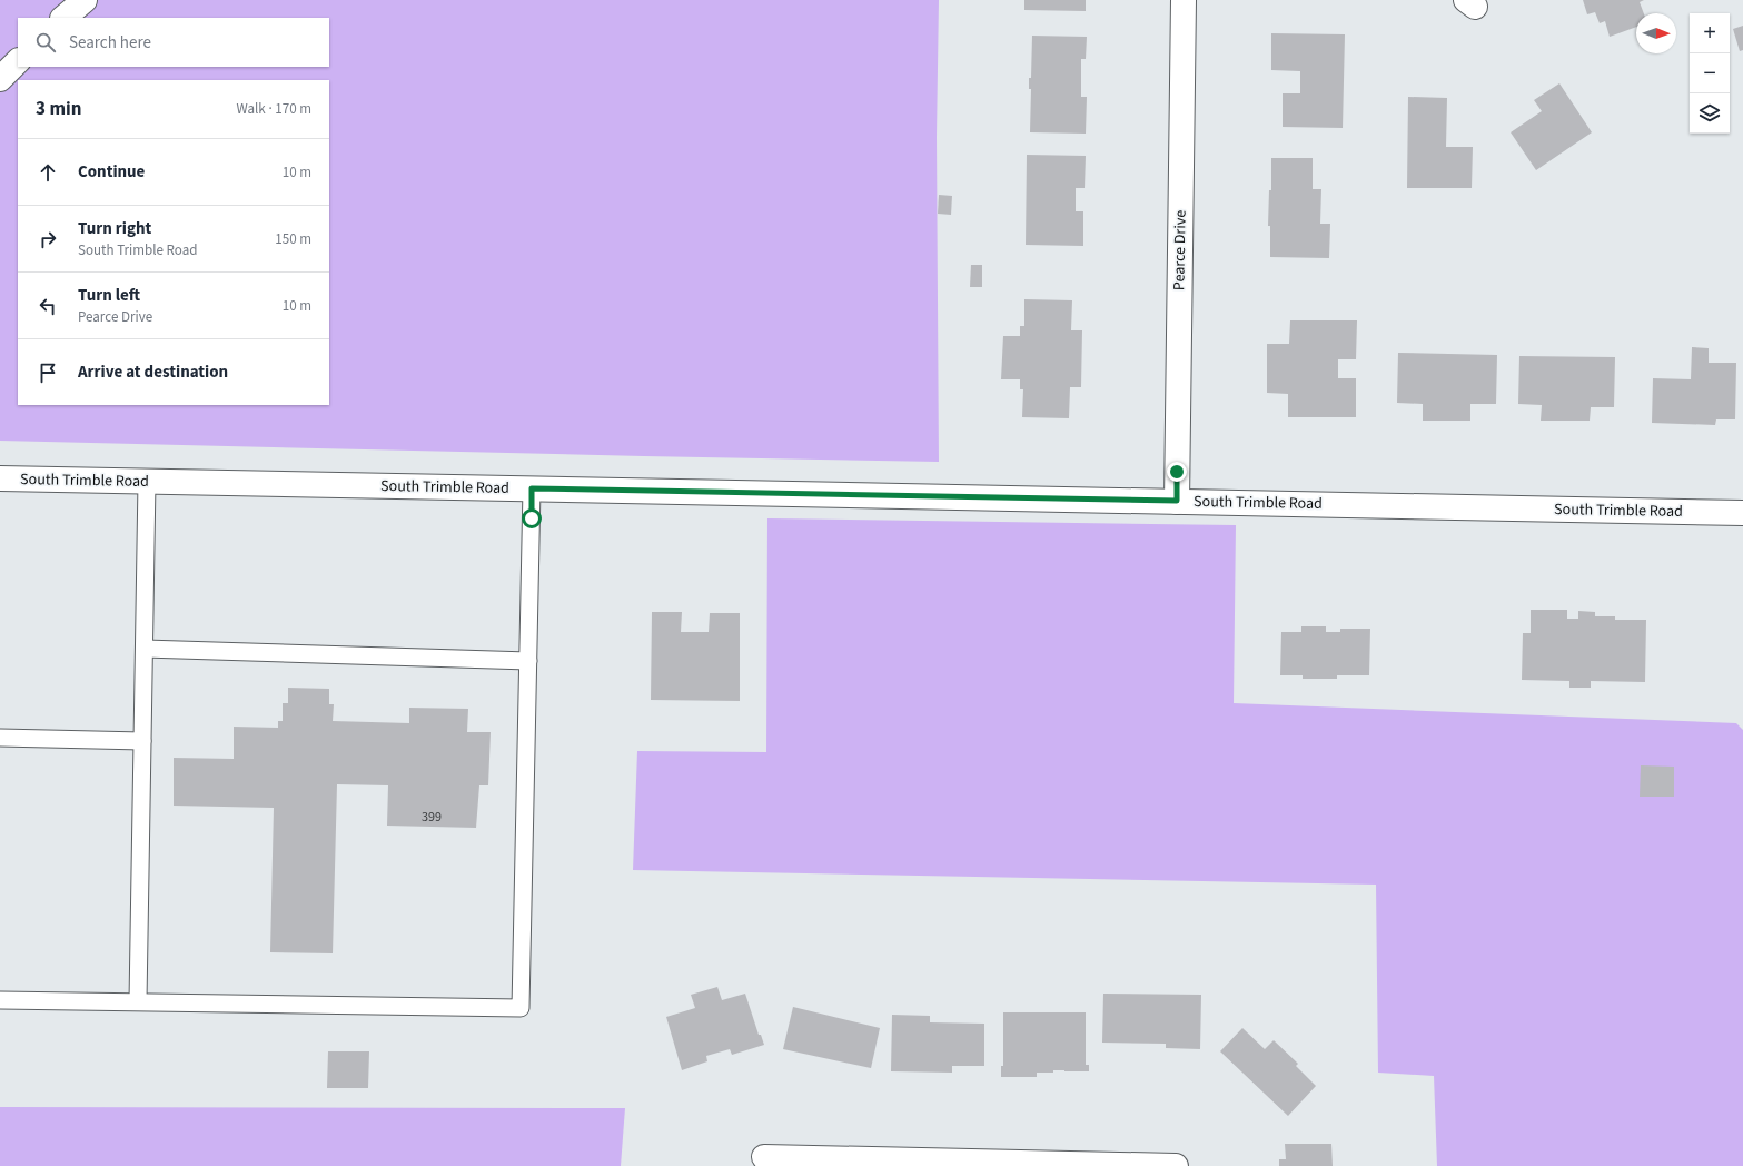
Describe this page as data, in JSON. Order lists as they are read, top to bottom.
{
  "streets": {
    "main road": ["Pearce Drive", "South Trimble Road"]
  },
  "crossings": [
    ["Pearce Drive", "South Trimble Road"]
  ],
  "house_numbers": ["399"],
  "north": "right",
  "page": {
    "map_buttons": ["+", "−"],
    "search": "Search here",
    "heading": ["3 min", "Walk · 170 m"],
    "list": [
      ["Continue", "10 m"],
      ["Turn right", "South Trimble Road", "150 m"],
      ["Turn left", "Pearce Drive", "10 m"],
      "Arrive at destination"
    ]
  }
}
